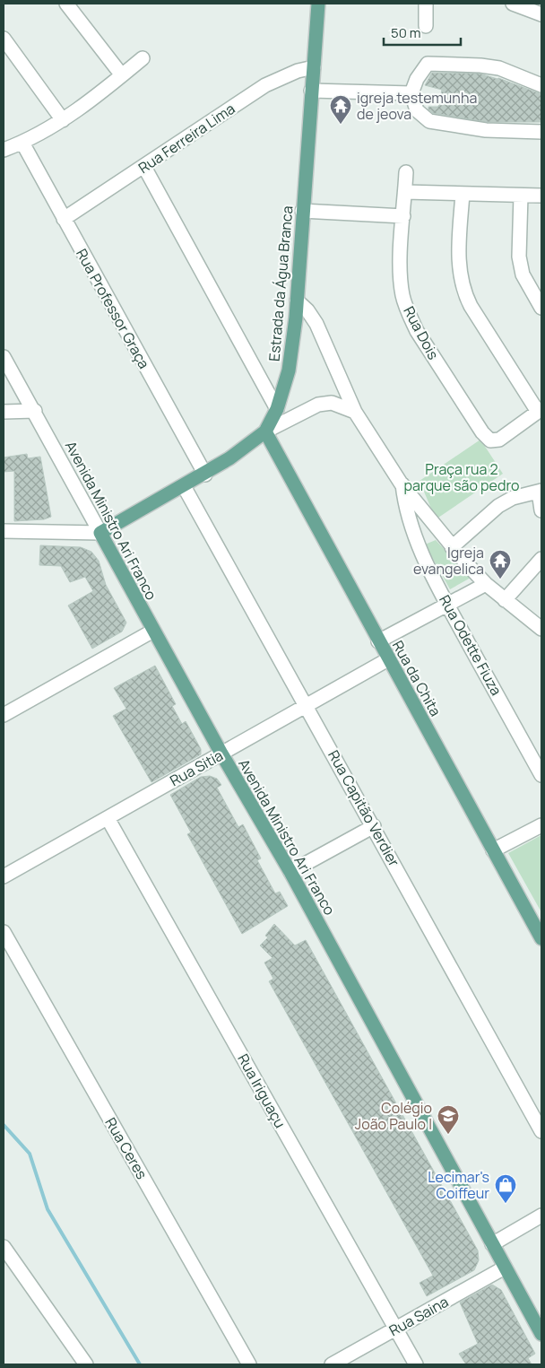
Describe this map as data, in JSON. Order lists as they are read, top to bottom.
{
  "streets": {
    "main road": ["Estrada da Água Branca", "Avenida Ministro Ari Franco", "Rua da Chita"],
    "street": [
      "Rua Ferreira Lima",
      "Rua Professor Graça",
      "Rua Dois",
      "Rua Odette Fiuza",
      "Rua Sitia",
      "Rua Capitão Verdier",
      "Rua Iriguaçu",
      "Rua Ceres",
      "Rua Saina"
    ]
  },
  "crossings": [
    ["Rua Ferreira Lima", "Estrada da Água Branca"],
    ["Rua Ferreira Lima", "Rua Professor Graça"],
    ["Estrada da Água Branca", "Rua Professor Graça"],
    ["Estrada da Água Branca", "Avenida Ministro Ari Franco"],
    ["Estrada da Água Branca", "Rua da Chita"],
    ["Estrada da Água Branca", "Rua Capitão Verdier"],
    ["Avenida Ministro Ari Franco", "Rua Sitia"],
    ["Avenida Ministro Ari Franco", "Rua Saina"],
    ["Rua da Chita", "Rua Sitia"],
    ["Rua Sitia", "Rua Capitão Verdier"],
    ["Rua Sitia", "Rua Iriguaçu"],
    ["Rua Iriguaçu", "Rua Saina"]
  ],
  "parks": ["Praça rua 2 parque são pedro"],
  "places": {
    "temple": ["igreja testemunha de jeova", "Igreja evangelica"],
    "school or university": ["Colégio João Paulo I"],
    "shop": ["Lecimar's Coiffeur"]
  },
  "scale_bar": "50 m"
}
